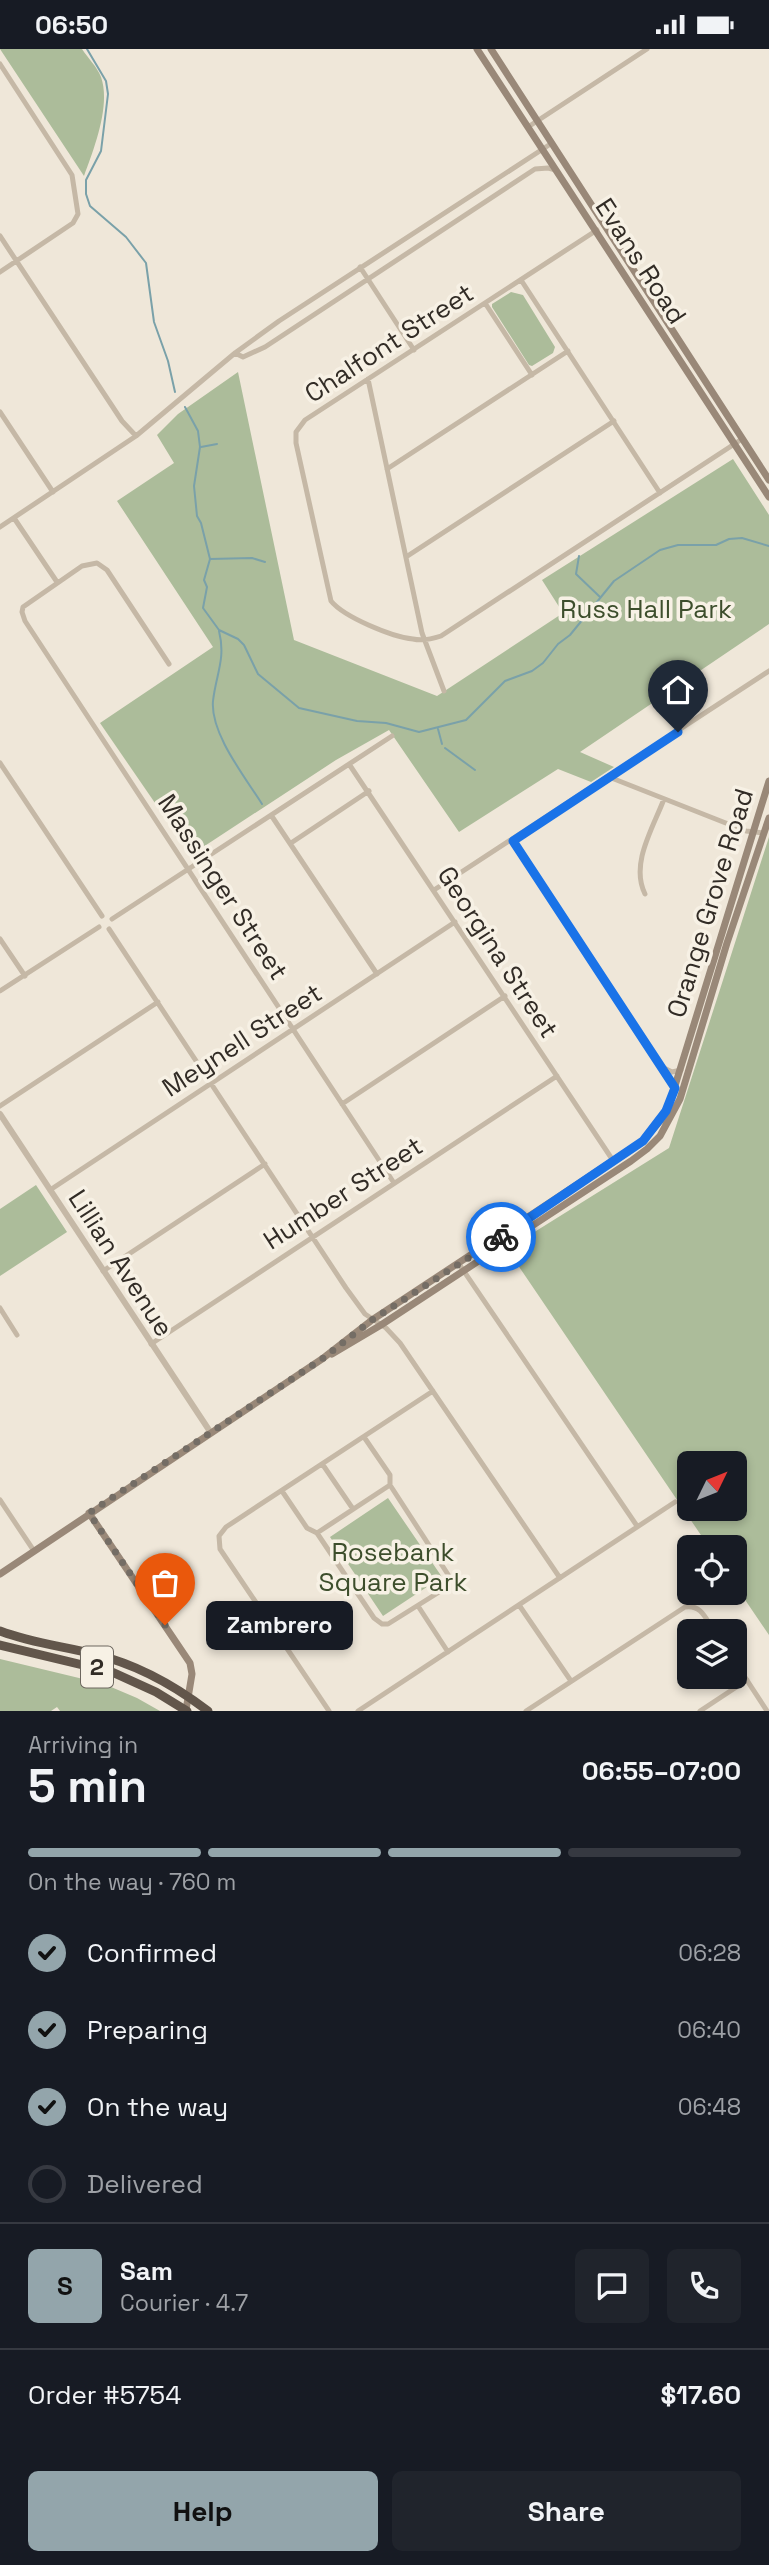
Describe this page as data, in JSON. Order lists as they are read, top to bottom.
{
  "streets": {
    "highway": ["2"],
    "main road": ["Evans Road", "Orange Grove Road"],
    "street": [
      "Chalfont Street",
      "Massinger Street",
      "Georgina Street",
      "Meynell Street",
      "Humber Street",
      "Lillian Avenue"
    ]
  },
  "crossings": [
    ["Evans Road", "Chalfont Street"],
    ["Massinger Street", "Meynell Street"],
    ["Massinger Street", "Humber Street"],
    ["Orange Grove Road", "Georgina Street"],
    ["Orange Grove Road", "Lillian Avenue"],
    ["Georgina Street", "Meynell Street"],
    ["Georgina Street", "Humber Street"],
    ["Meynell Street", "Lillian Avenue"],
    ["Humber Street", "Lillian Avenue"]
  ],
  "parks": ["Russ Hall Park", "Rosebank Square Park"],
  "places": ["Zambrero"],
  "north": "top right",
  "page": {
    "status": "06:50",
    "bubble": "Zambrero",
    "heading": ["5 min", "Arriving in", "06:55–07:00"],
    "panel": [
      "Sam",
      "Courier · 4.7",
      "Order #5754",
      "$17.60"
    ],
    "bar": "On the way · 760 m",
    "list": [
      ["Confirmed", "06:28"],
      ["Preparing", "06:40"],
      ["On the way", "06:48"],
      "Delivered"
    ],
    "round": "S",
    "buttons": ["Help", "Share"]
  }
}
